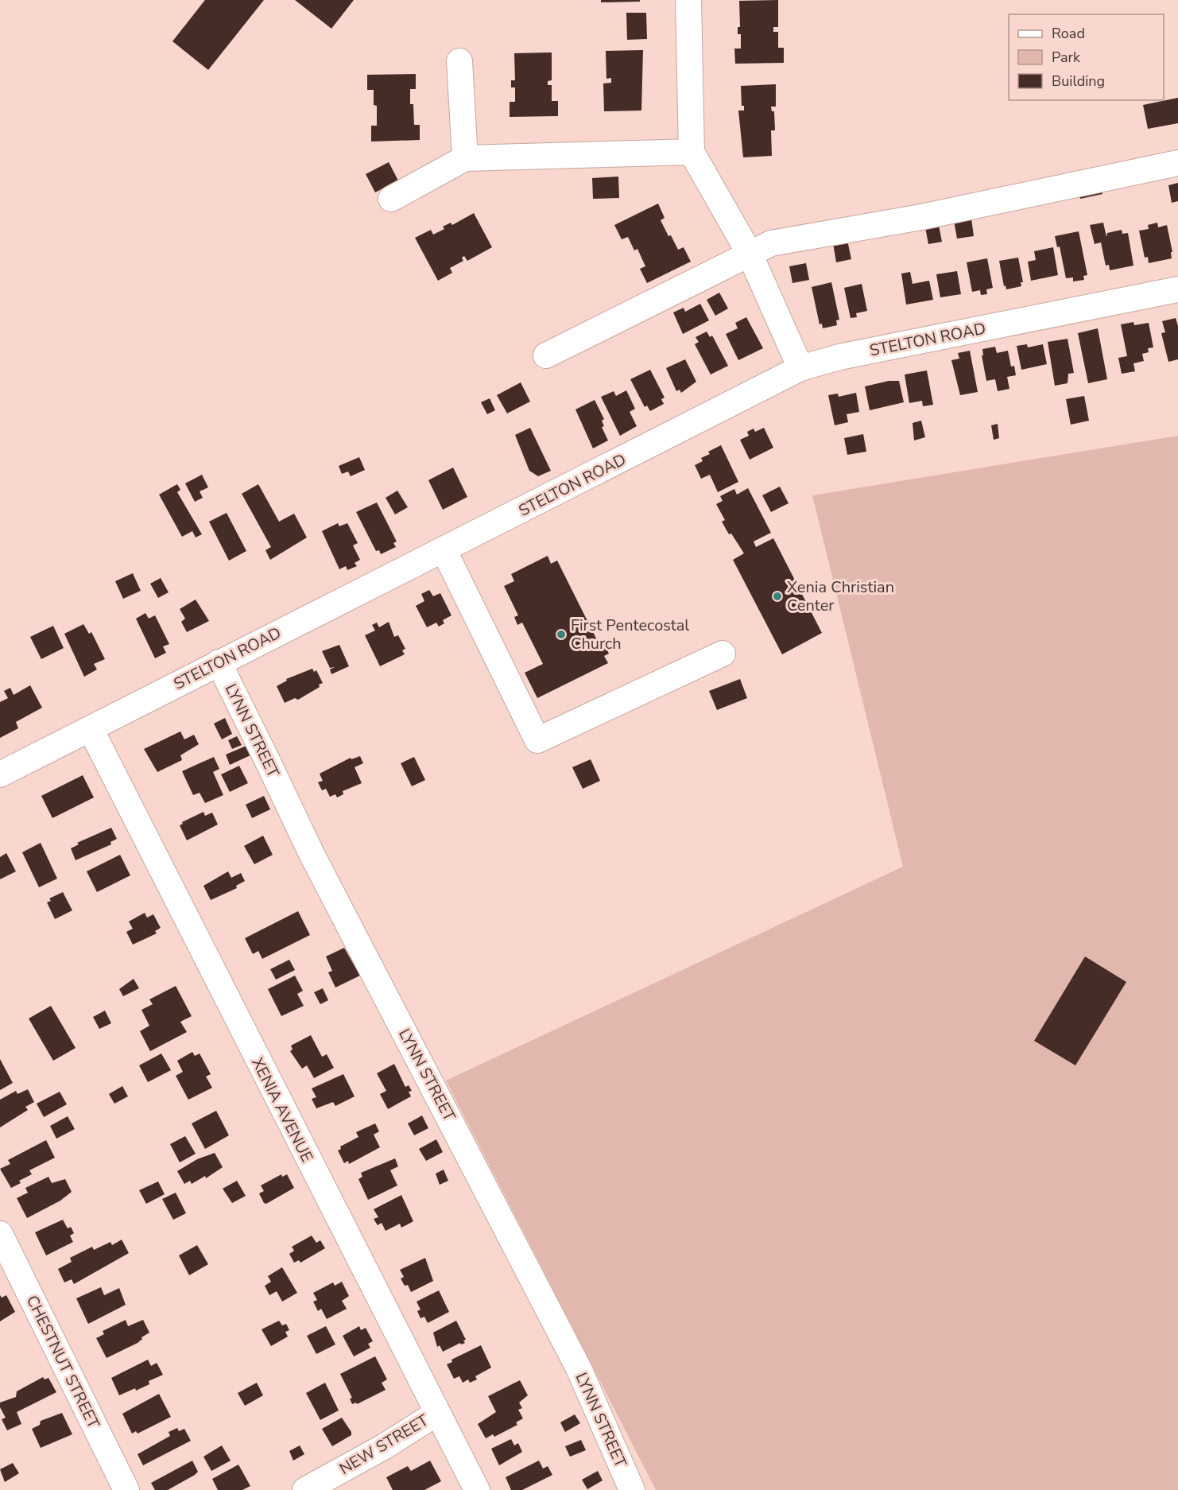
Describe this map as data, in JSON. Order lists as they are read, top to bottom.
{
  "streets": {
    "street": [
      "STELTON ROAD",
      "LYNN STREET",
      "XENIA AVENUE",
      "CHESTNUT STREET",
      "NEW STREET"
    ]
  },
  "crossings": [
    ["STELTON ROAD", "LYNN STREET"],
    ["STELTON ROAD", "XENIA AVENUE"],
    ["XENIA AVENUE", "NEW STREET"]
  ],
  "places": ["Xenia Christian Center", "First Pentecostal Church"],
  "legend": ["Road", "Park", "Building"]
}
